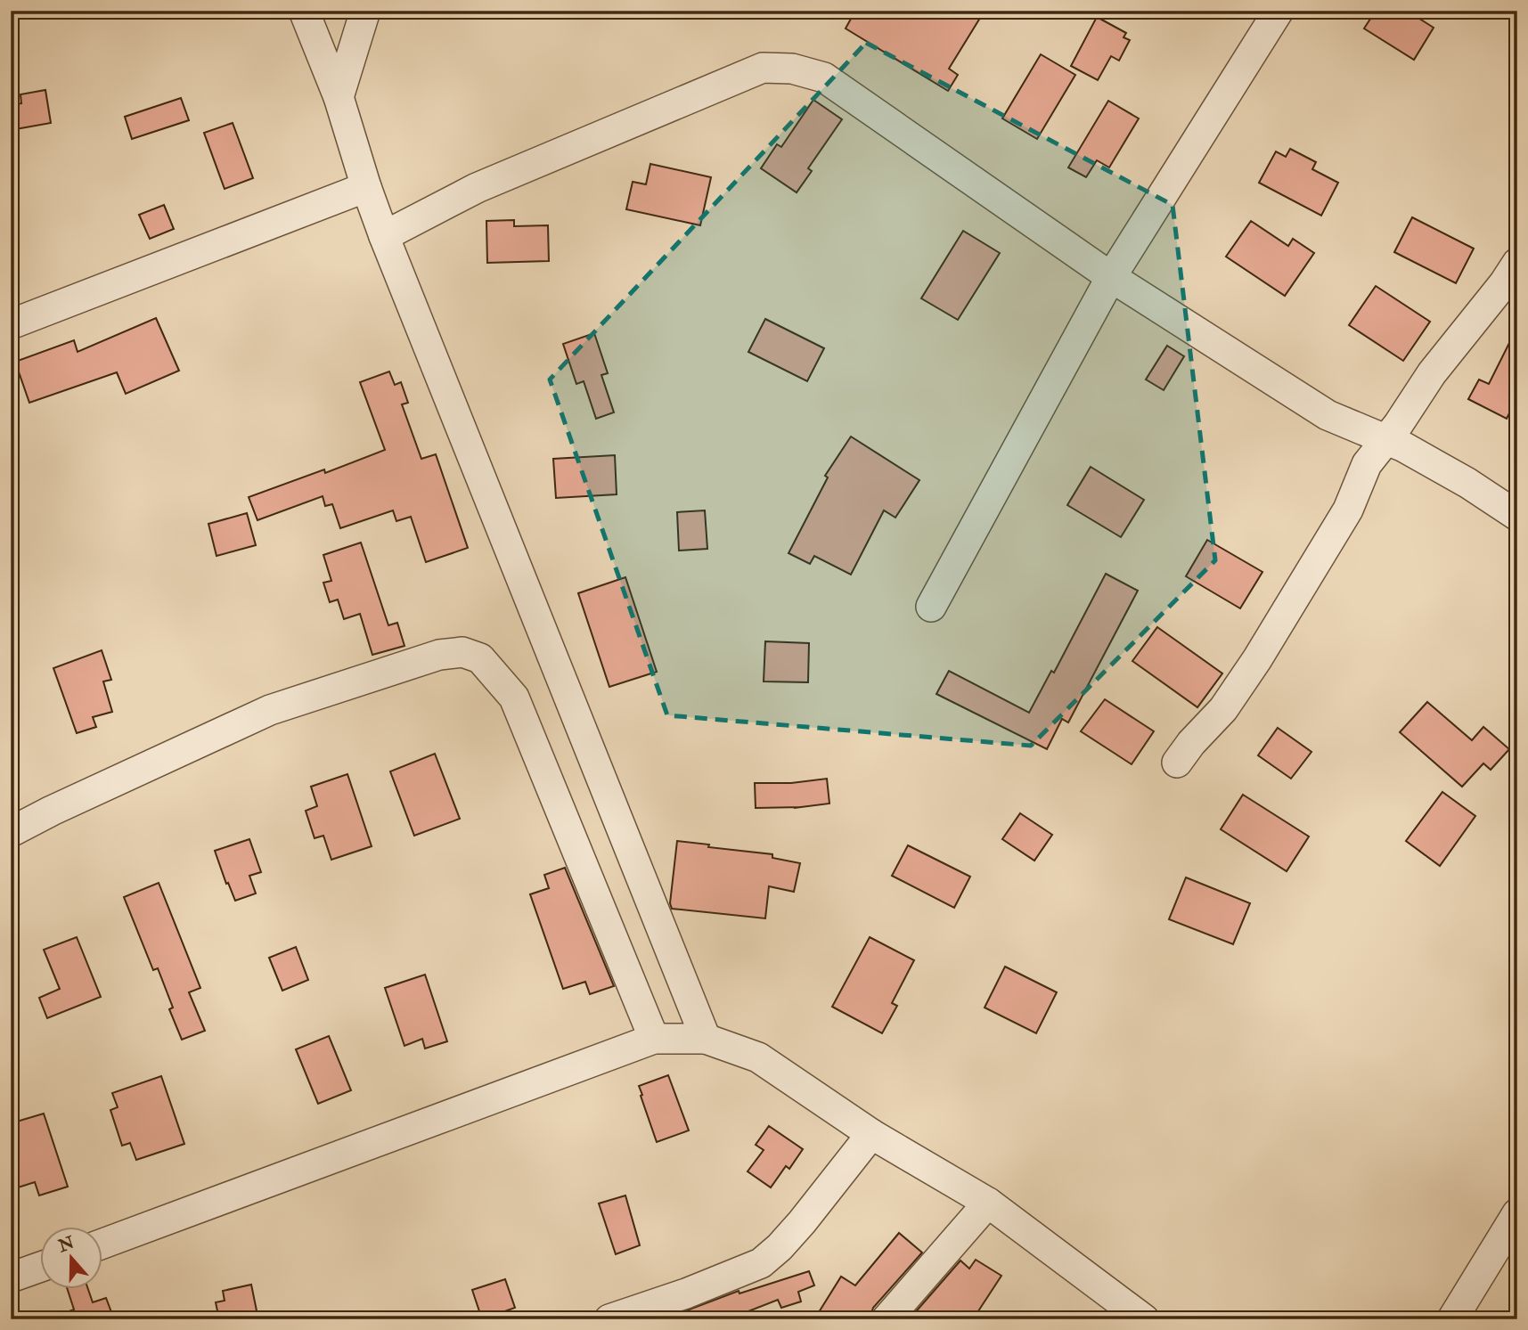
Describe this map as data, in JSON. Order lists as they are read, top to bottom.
{
  "north": "top"
}
